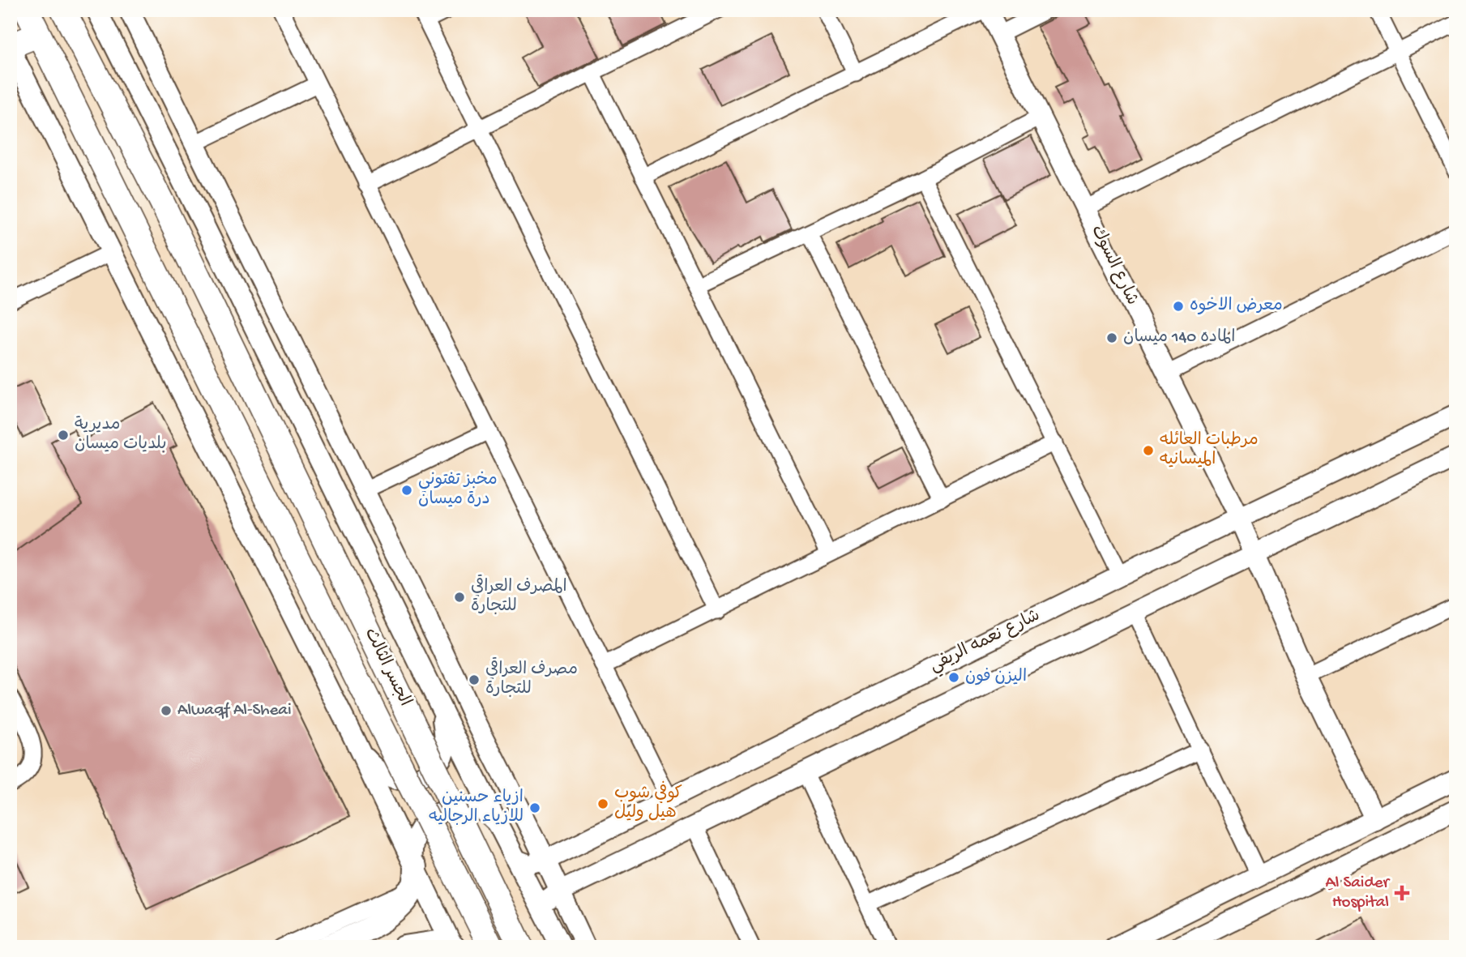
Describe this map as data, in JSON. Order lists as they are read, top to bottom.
{
  "streets": {
    "main road": ["الجسر الثالث"],
    "street": ["شارع السوك", "شارع نعمه الريفي"]
  },
  "crossings": [
    ["شارع السوك", "شارع نعمه الريفي"]
  ],
  "places": {
    "other": [
      "معرض الاخوه",
      "الماده 140 ميسان",
      "مديرية بلديات ميسان",
      "مرطبات العائله الميسانيه",
      "مخبز تفتوني درة ميسان",
      "المصرف العراقي للتجارة",
      "اليزن فون",
      "مصرف العراقي للتجارة",
      "Alwaqf Al-Sheai",
      "كوفي شوب هيل وليل",
      "ازياء حسنين للازياء الرجاليه"
    ],
    "health": ["ِAl Saider Hospital"]
  }
}
